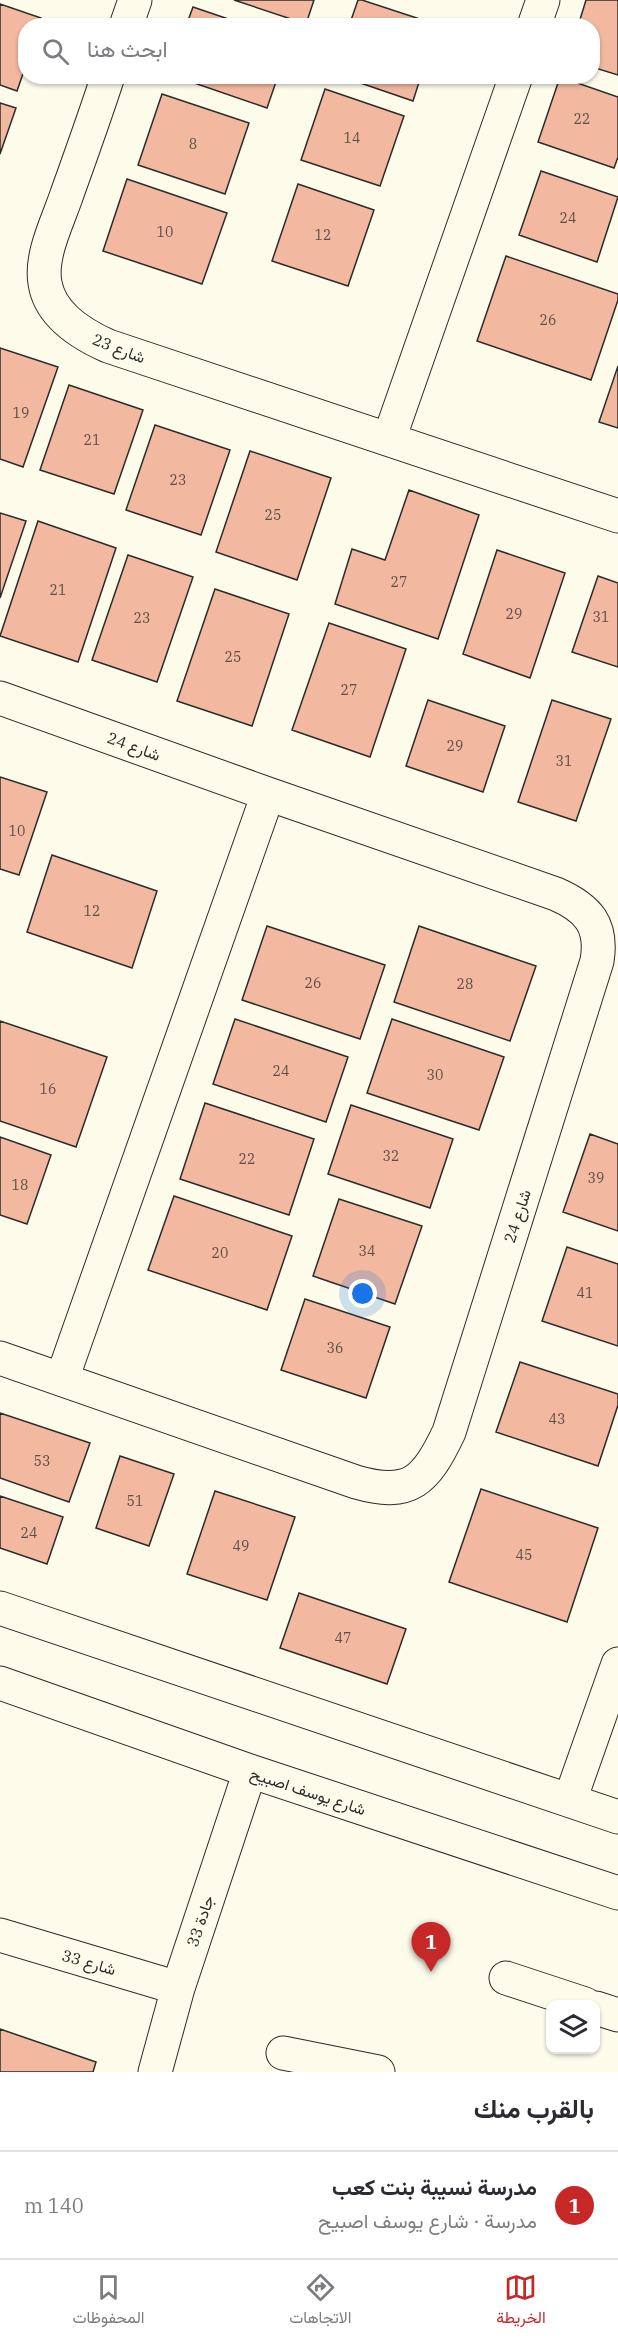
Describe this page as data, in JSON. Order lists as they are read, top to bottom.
{
  "streets": {
    "street": [
      "شارع 23",
      "شارع 24",
      "شارع يوسف اصبيح",
      "جادة 33",
      "شارع 33"
    ]
  },
  "crossings": [
    ["شارع يوسف اصبيح", "جادة 33"],
    ["جادة 33", "شارع 33"]
  ],
  "house_numbers": [
    "22",
    "14",
    "8",
    "24",
    "10",
    "12",
    "26",
    "19",
    "21",
    "23",
    "25",
    "27",
    "21",
    "29",
    "31",
    "23",
    "25",
    "27",
    "29",
    "31",
    "10",
    "12",
    "26",
    "28",
    "24",
    "30",
    "16",
    "32",
    "22",
    "39",
    "18",
    "34",
    "20",
    "41",
    "36",
    "43",
    "53",
    "51",
    "24",
    "49",
    "45",
    "47"
  ],
  "page": {
    "search": "ابحث هنا",
    "pins": "1",
    "heading": "بالقرب منك",
    "list": [
      {
        "mark": "1",
        "name": "مدرسة نسيبة بنت كعب",
        "note": "مدرسة · شارع يوسف اصبيح",
        "value": "140 m"
      }
    ],
    "nav": ["الخريطة", "الاتجاهات", "المحفوظات"]
  }
}
